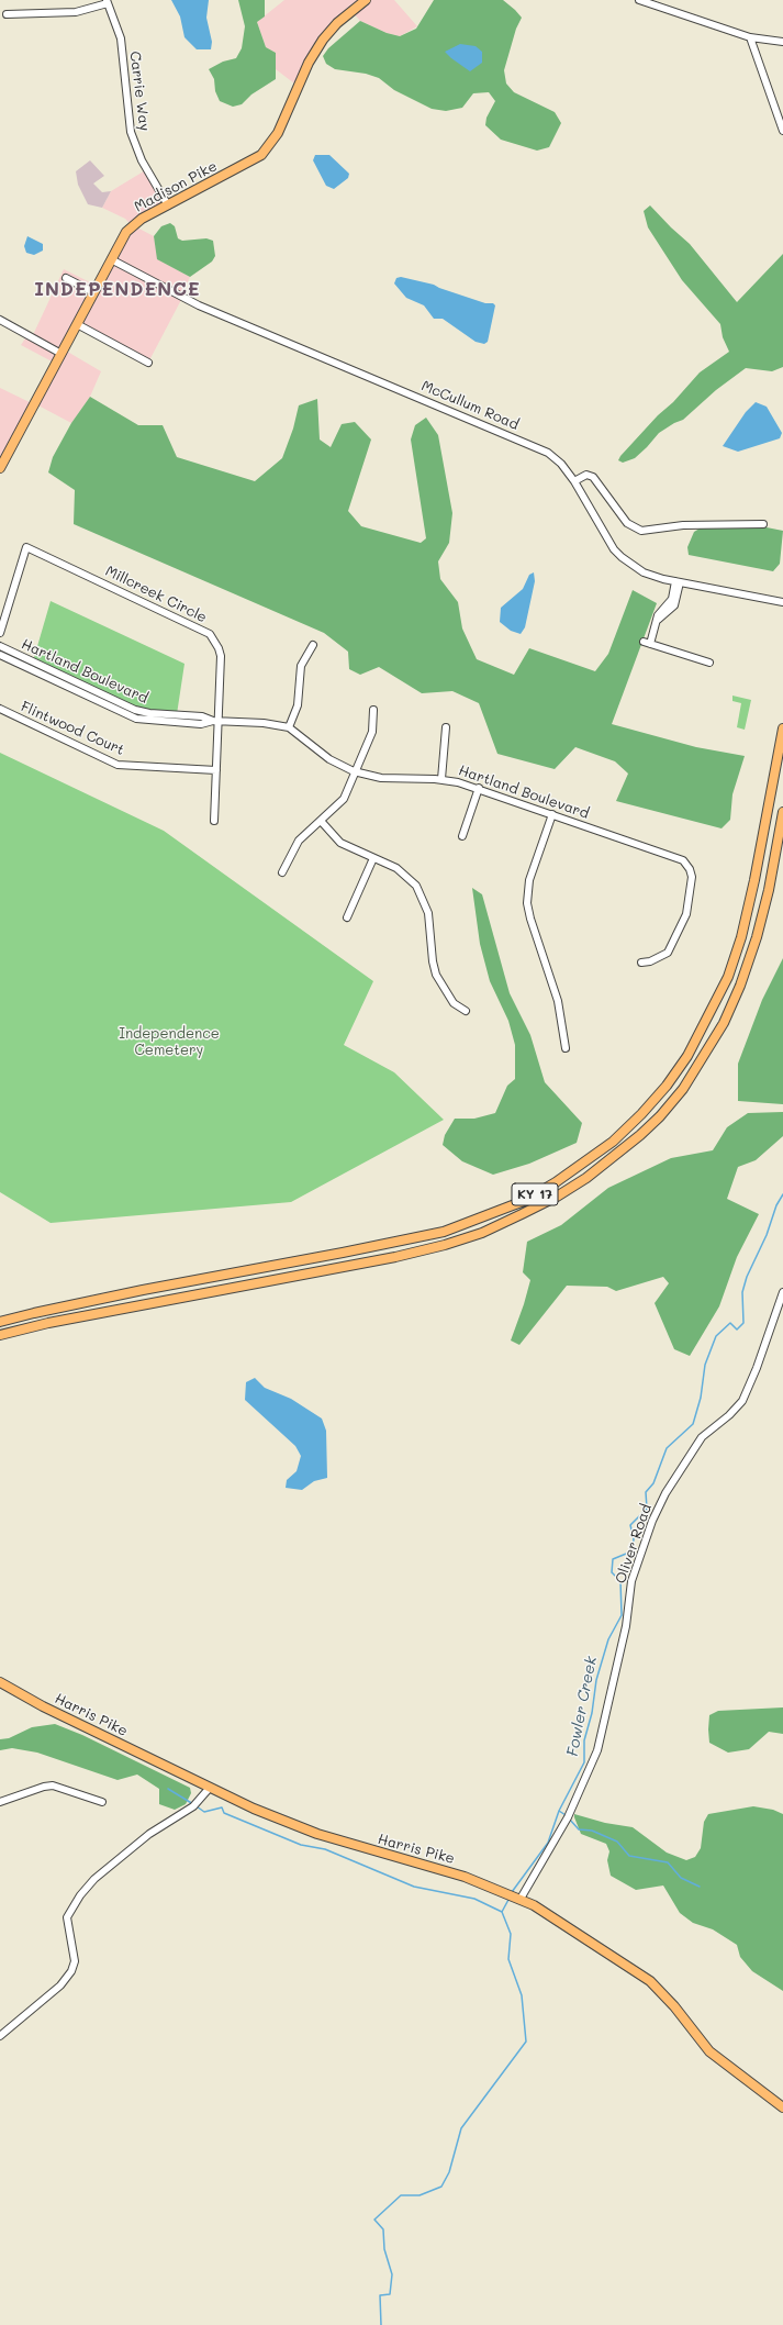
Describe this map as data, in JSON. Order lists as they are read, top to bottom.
{
  "streets": {
    "main road": ["Madison Pike", "KY 17", "Harris Pike"],
    "street": [
      "Carrie Way",
      "McCullum Road",
      "Millcreek Circle",
      "Hartland Boulevard",
      "Flintwood Court",
      "Oliver Road"
    ]
  },
  "crossings": [
    ["Carrie Way", "Madison Pike"],
    ["Madison Pike", "McCullum Road"],
    ["Millcreek Circle", "Hartland Boulevard"],
    ["Millcreek Circle", "Flintwood Court"],
    ["Oliver Road", "Harris Pike"]
  ],
  "districts": ["INDEPENDENCE"],
  "water": ["Fowler Creek"],
  "parks": ["Independence Cemetery"]
}
